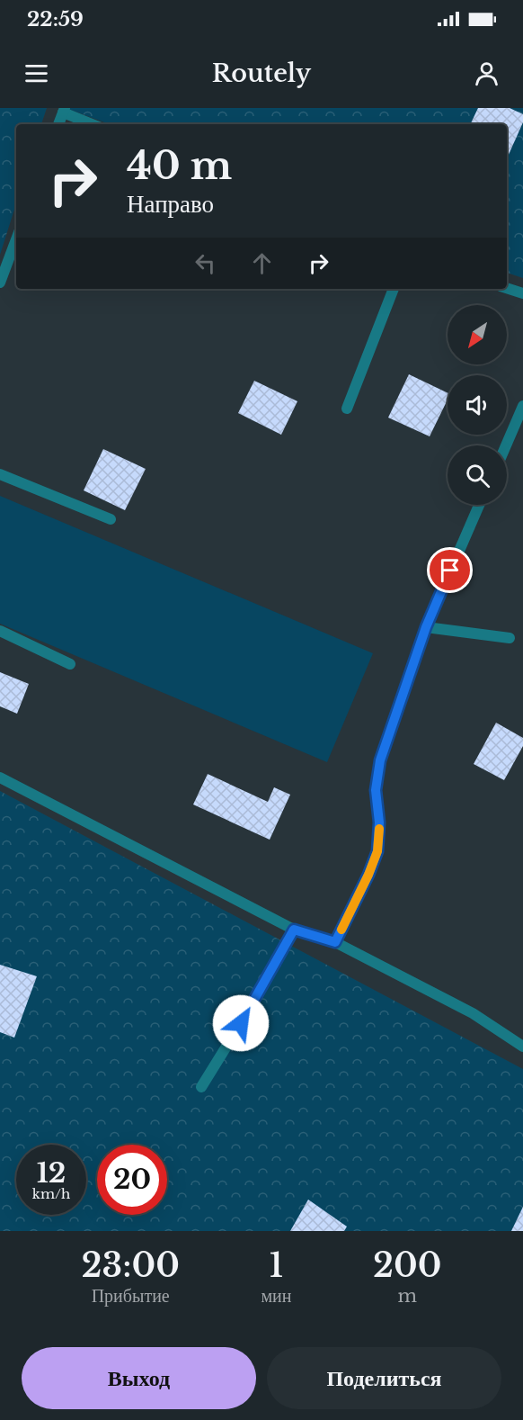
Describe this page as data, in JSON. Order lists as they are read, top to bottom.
{
  "north": "bottom left",
  "page": {
    "status": "22:59",
    "header": "Routely",
    "turn": ["40 m", "Направо"],
    "speed": "12 km/h",
    "limit": "20",
    "eta": [
      "23:00",
      "Прибытие",
      "1",
      "мин",
      "200",
      "m"
    ],
    "buttons": ["Выход", "Поделиться"]
  }
}
